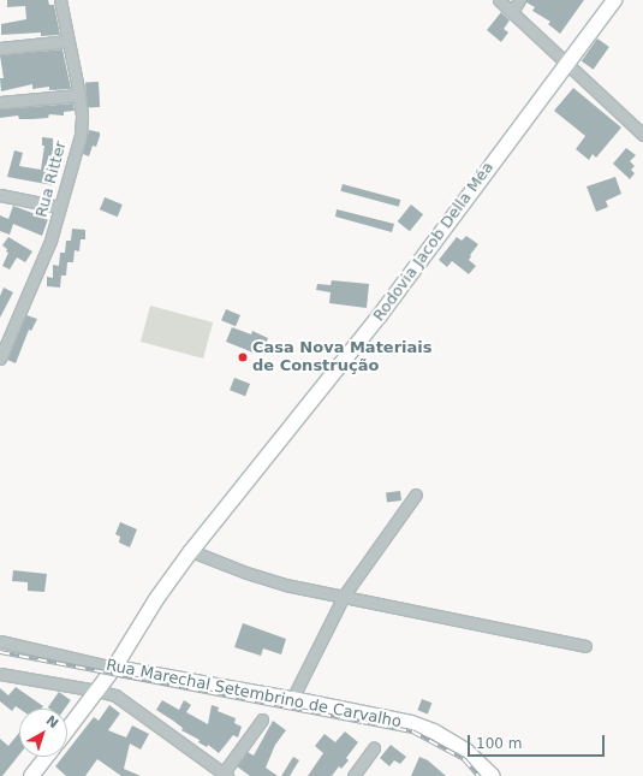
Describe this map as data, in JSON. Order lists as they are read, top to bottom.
{
  "streets": {
    "street": ["Rua Ritter", "Rodovia Jacob Della Méa", "Rua Marechal Setembrino de Carvalho"]
  },
  "crossings": [
    ["Rodovia Jacob Della Méa", "Rua Marechal Setembrino de Carvalho"]
  ],
  "places": ["Casa Nova Materiais de Construção"],
  "scale_bar": "100 m",
  "north": "top right"
}
